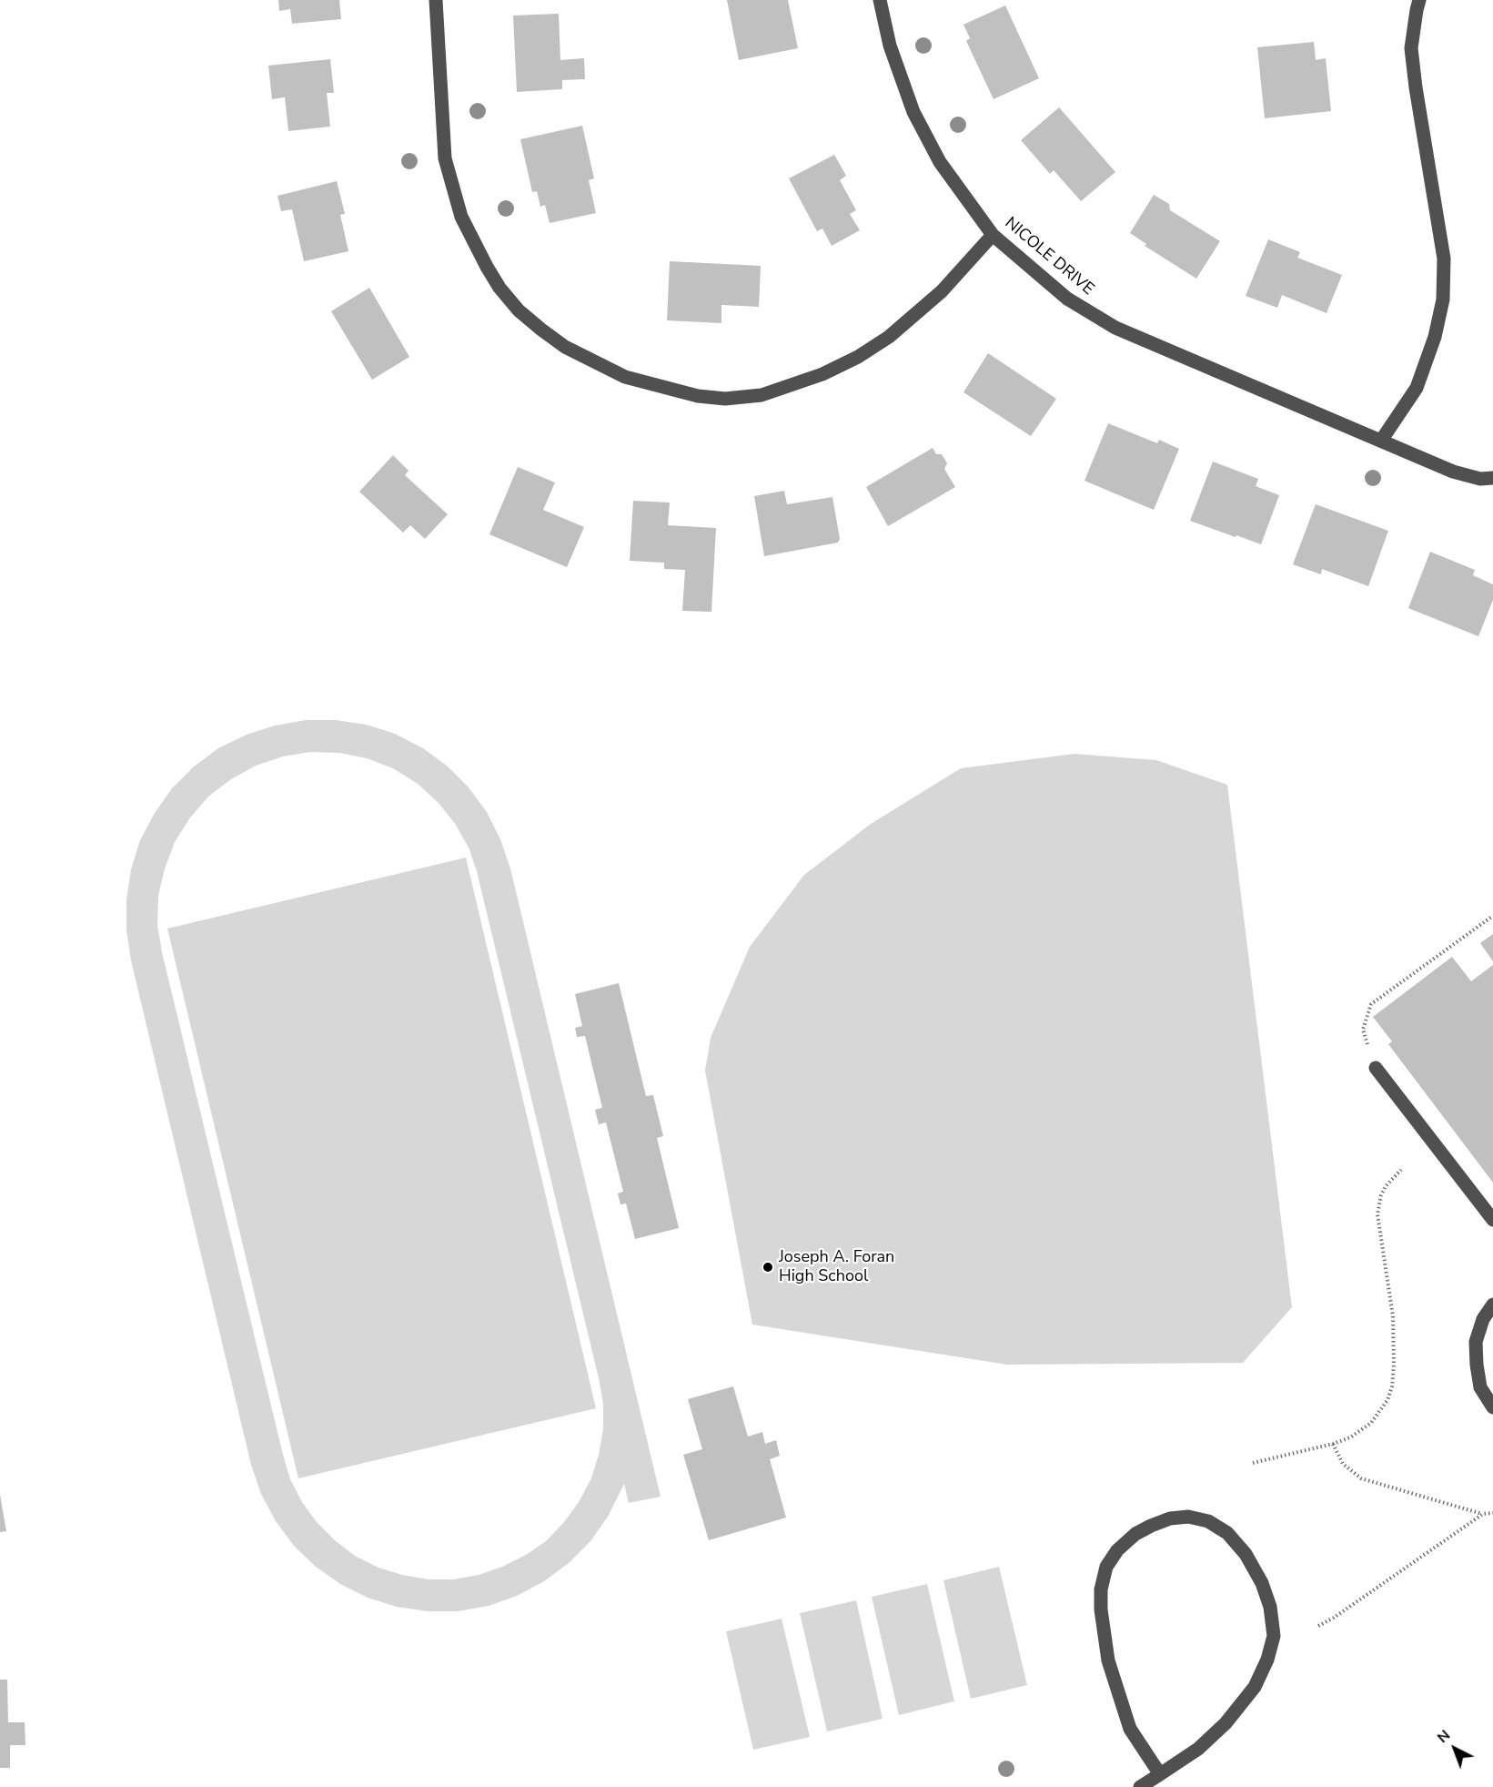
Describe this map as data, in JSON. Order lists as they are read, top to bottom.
{
  "streets": {
    "street": ["NICOLE DRIVE"]
  },
  "places": ["Joseph A. Foran High School"],
  "north": "top left"
}
